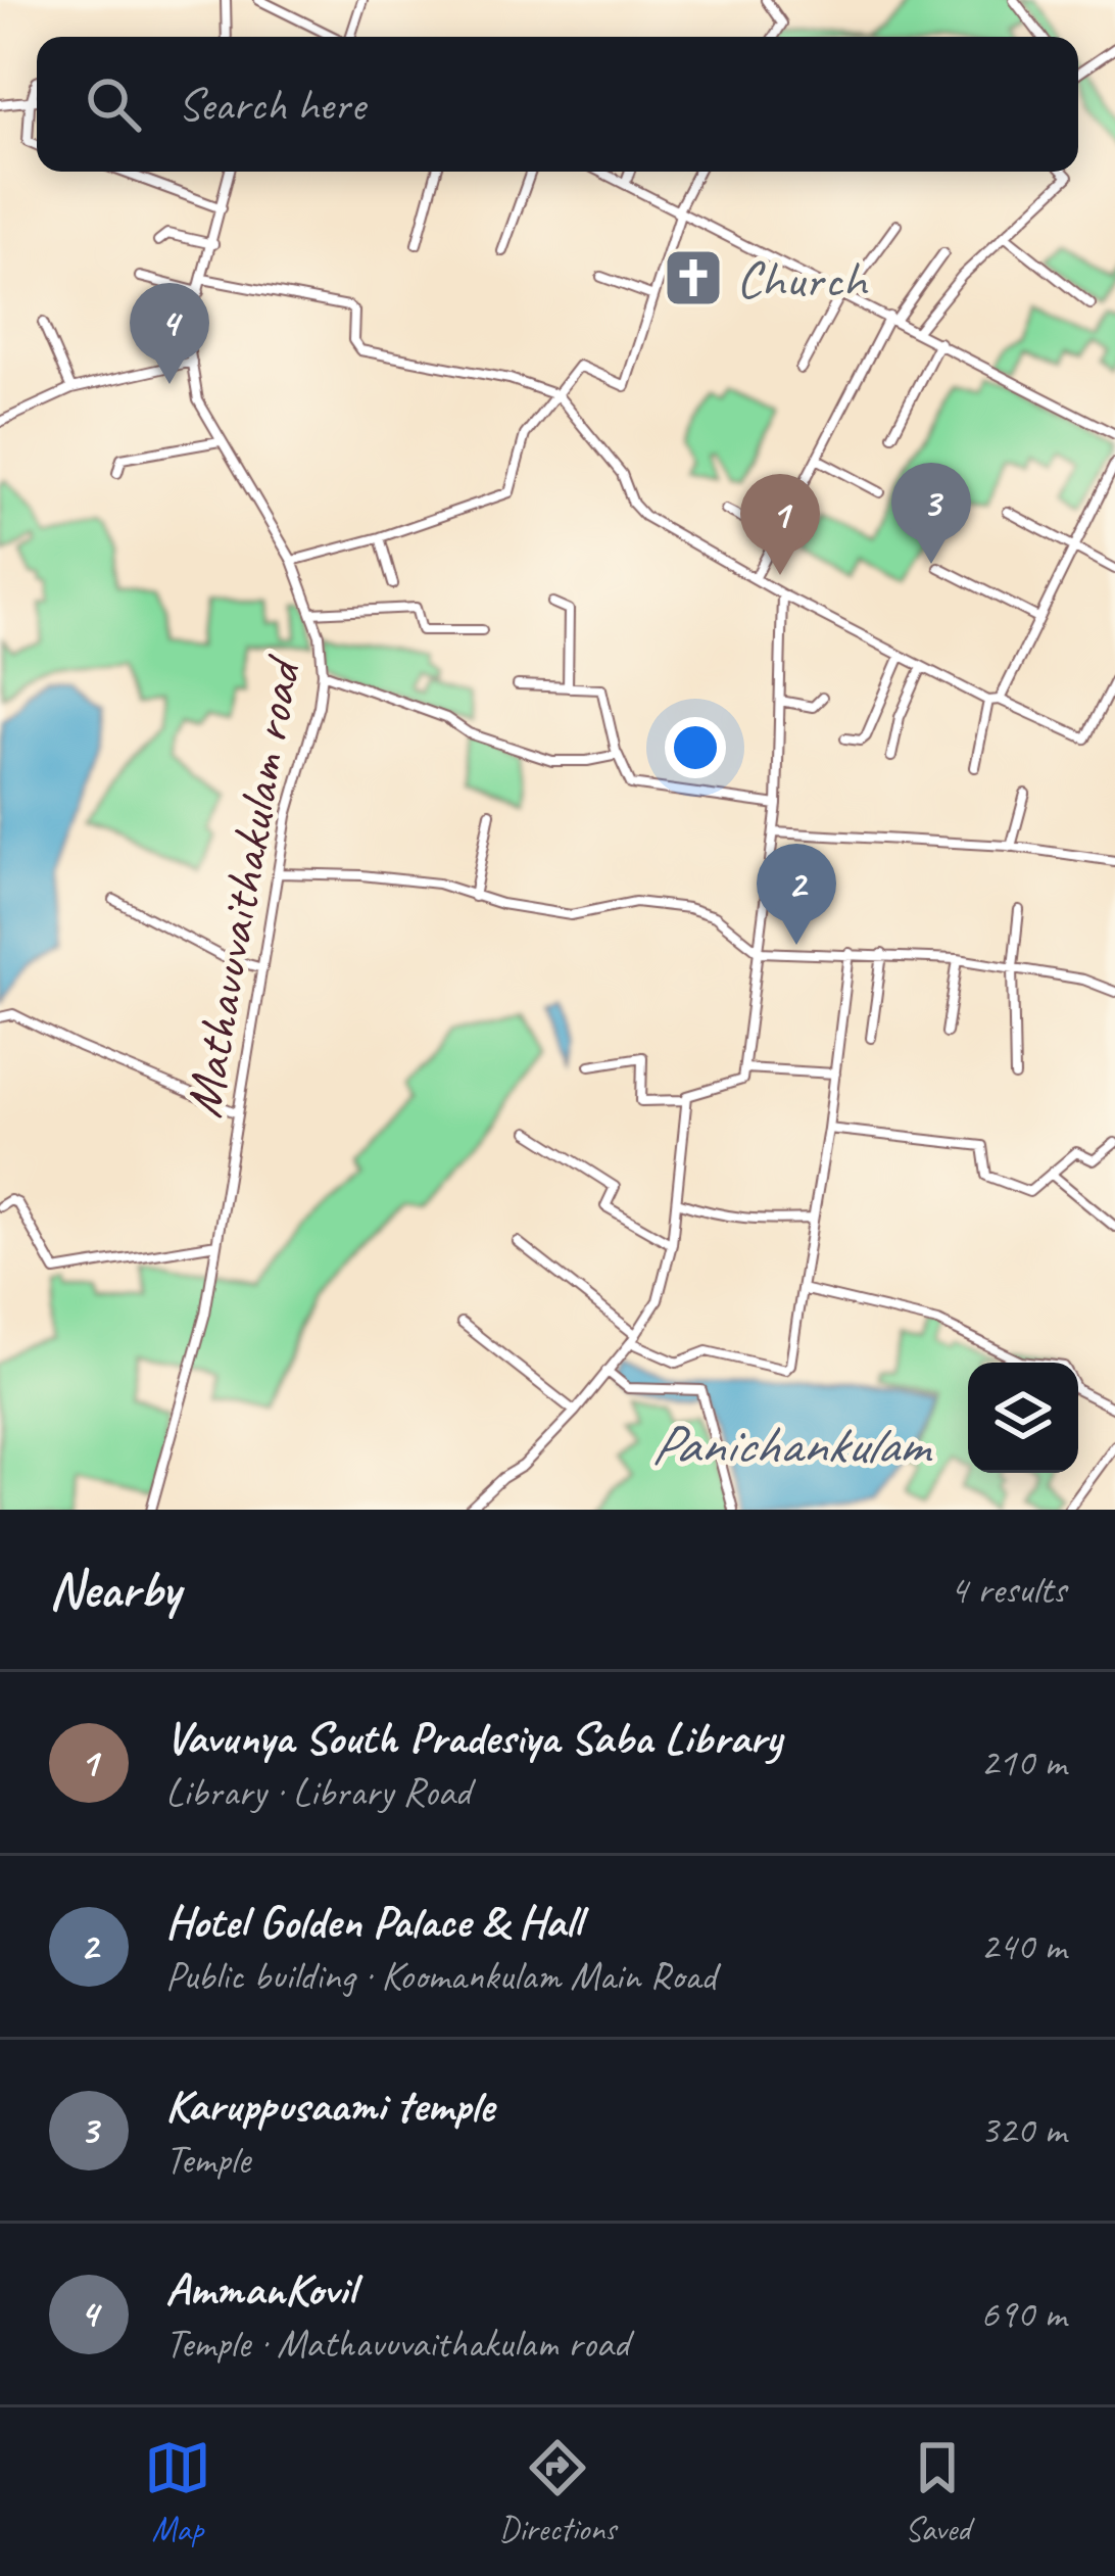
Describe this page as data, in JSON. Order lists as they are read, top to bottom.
{
  "streets": {
    "street": ["Mathavuvaithakulam road"]
  },
  "water": ["Panichankulam"],
  "places": {
    "church": ["Church"]
  },
  "page": {
    "search": "Search here",
    "pins": [
      "4",
      "3",
      "1",
      "2"
    ],
    "heading": ["Nearby", "4 results"],
    "list": [
      {
        "mark": "1",
        "name": "Vavunya South Pradesiya Saba Library",
        "note": "Library · Library Road",
        "value": "210 m"
      },
      {
        "mark": "2",
        "name": "Hotel Golden Palace & Hall",
        "note": "Public building · Koomankulam Main Road",
        "value": "240 m"
      },
      {
        "mark": "3",
        "name": "Karuppusaami temple",
        "note": "Temple",
        "value": "320 m"
      },
      {
        "mark": "4",
        "name": "AmmanKovil",
        "note": "Temple · Mathavuvaithakulam road",
        "value": "690 m"
      }
    ],
    "nav": ["Map", "Directions", "Saved"]
  }
}
